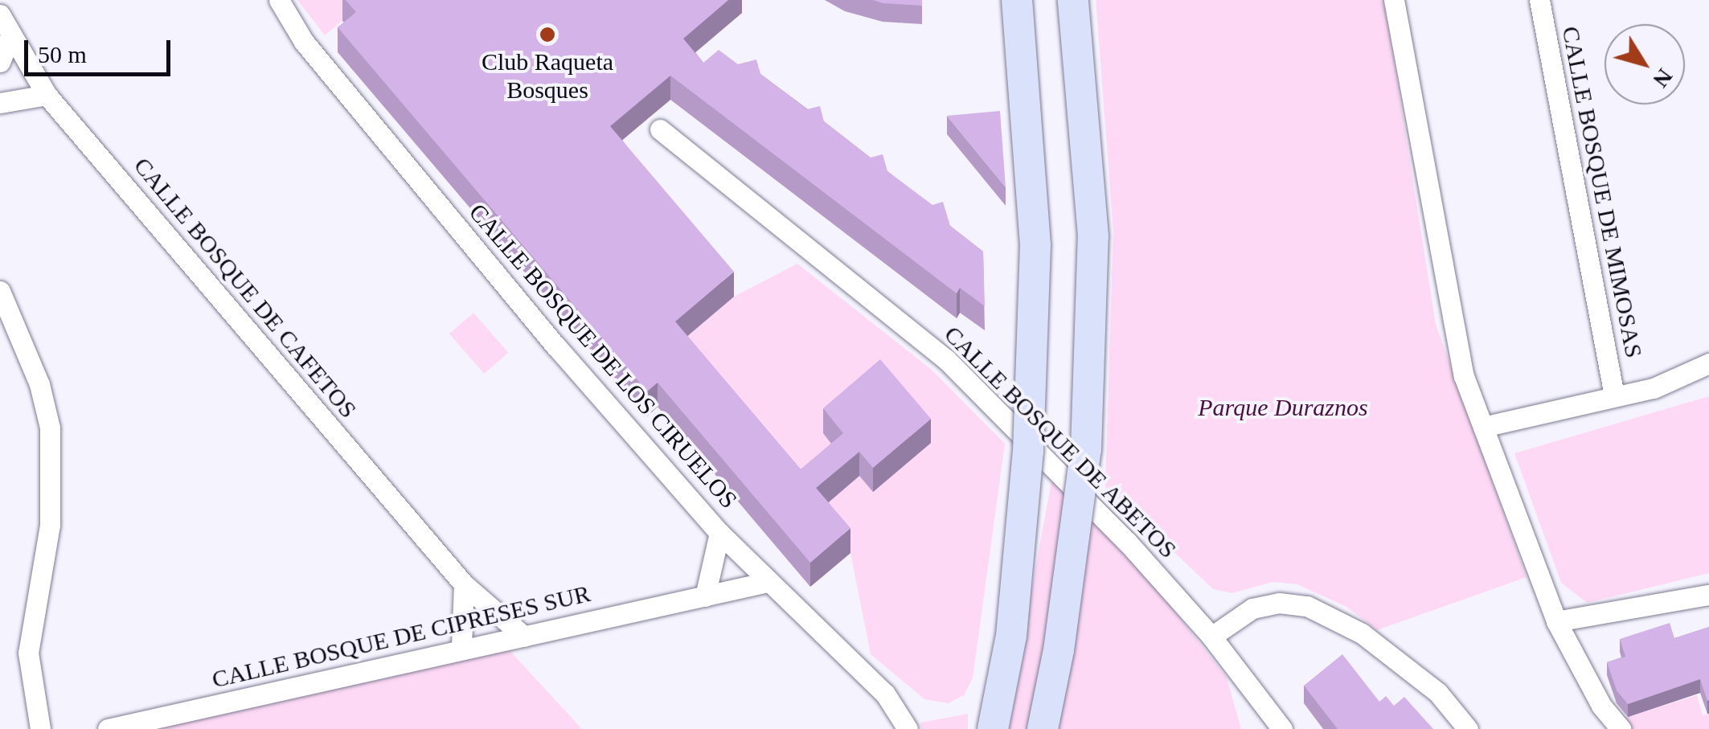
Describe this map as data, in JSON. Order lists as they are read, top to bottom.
{
  "streets": {
    "street": [
      "CALLE BOSQUE DE MIMOSAS",
      "CALLE BOSQUE DE CAFETOS",
      "CALLE BOSQUE DE LOS CIRUELOS",
      "CALLE BOSQUE DE ABETOS",
      "CALLE BOSQUE DE CIPRESES SUR"
    ]
  },
  "crossings": [
    ["CALLE BOSQUE DE CAFETOS", "CALLE BOSQUE DE CIPRESES SUR"],
    ["CALLE BOSQUE DE LOS CIRUELOS", "CALLE BOSQUE DE CIPRESES SUR"]
  ],
  "parks": ["Parque Duraznos"],
  "places": ["Club Raqueta Bosques"],
  "scale_bar": "50 m",
  "north": "bottom right"
}
